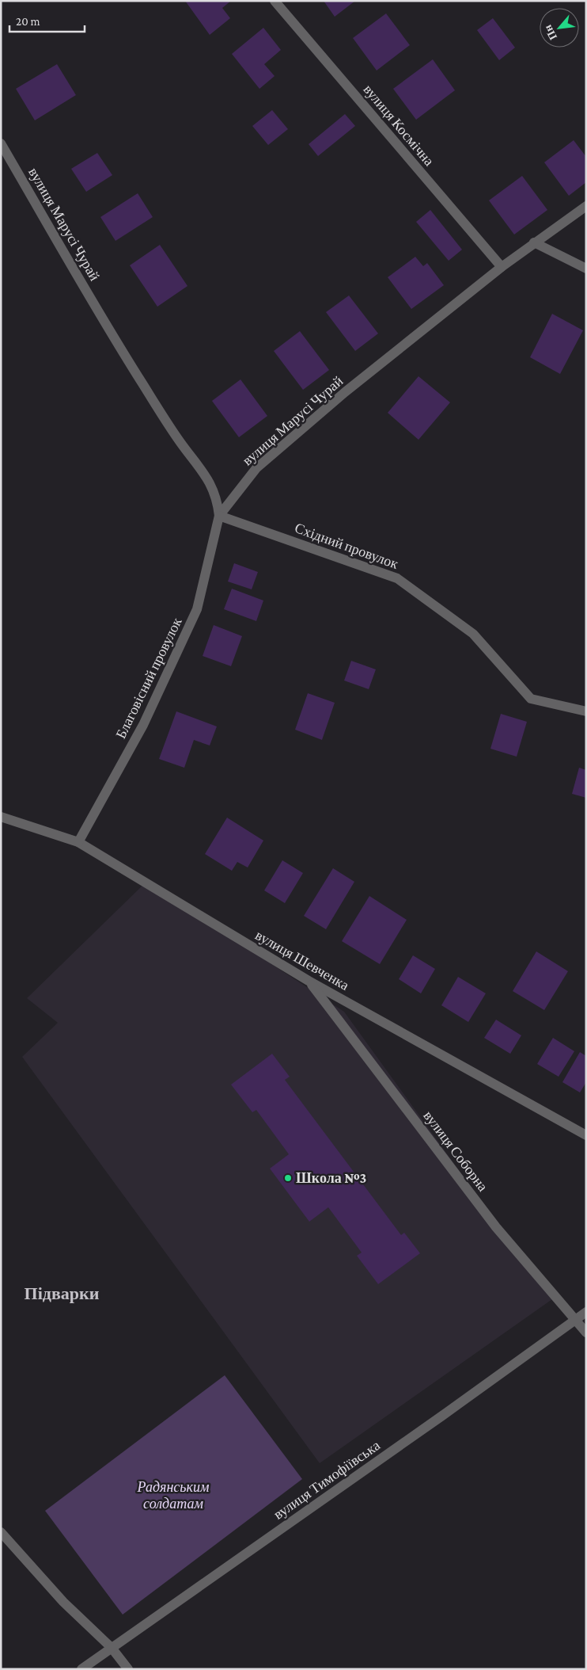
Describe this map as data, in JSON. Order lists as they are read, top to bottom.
{
  "streets": {
    "street": [
      "вулиця Космічна",
      "вулиця Марусі Чурай",
      "Східний провулок",
      "Благовісний провулок",
      "вулиця Шевченка",
      "вулиця Соборна",
      "вулиця Тимофіївська"
    ]
  },
  "crossings": [
    ["вулиця Космічна", "вулиця Марусі Чурай"],
    ["вулиця Марусі Чурай", "Східний провулок"],
    ["вулиця Марусі Чурай", "Благовісний провулок"],
    ["Східний провулок", "Благовісний провулок"],
    ["Благовісний провулок", "вулиця Шевченка"],
    ["вулиця Шевченка", "вулиця Соборна"],
    ["вулиця Соборна", "вулиця Тимофіївська"]
  ],
  "districts": ["Підварки"],
  "parks": ["Радянським солдатам"],
  "places": ["Школа №3"],
  "scale_bar": "20 m",
  "north": "bottom left"
}
